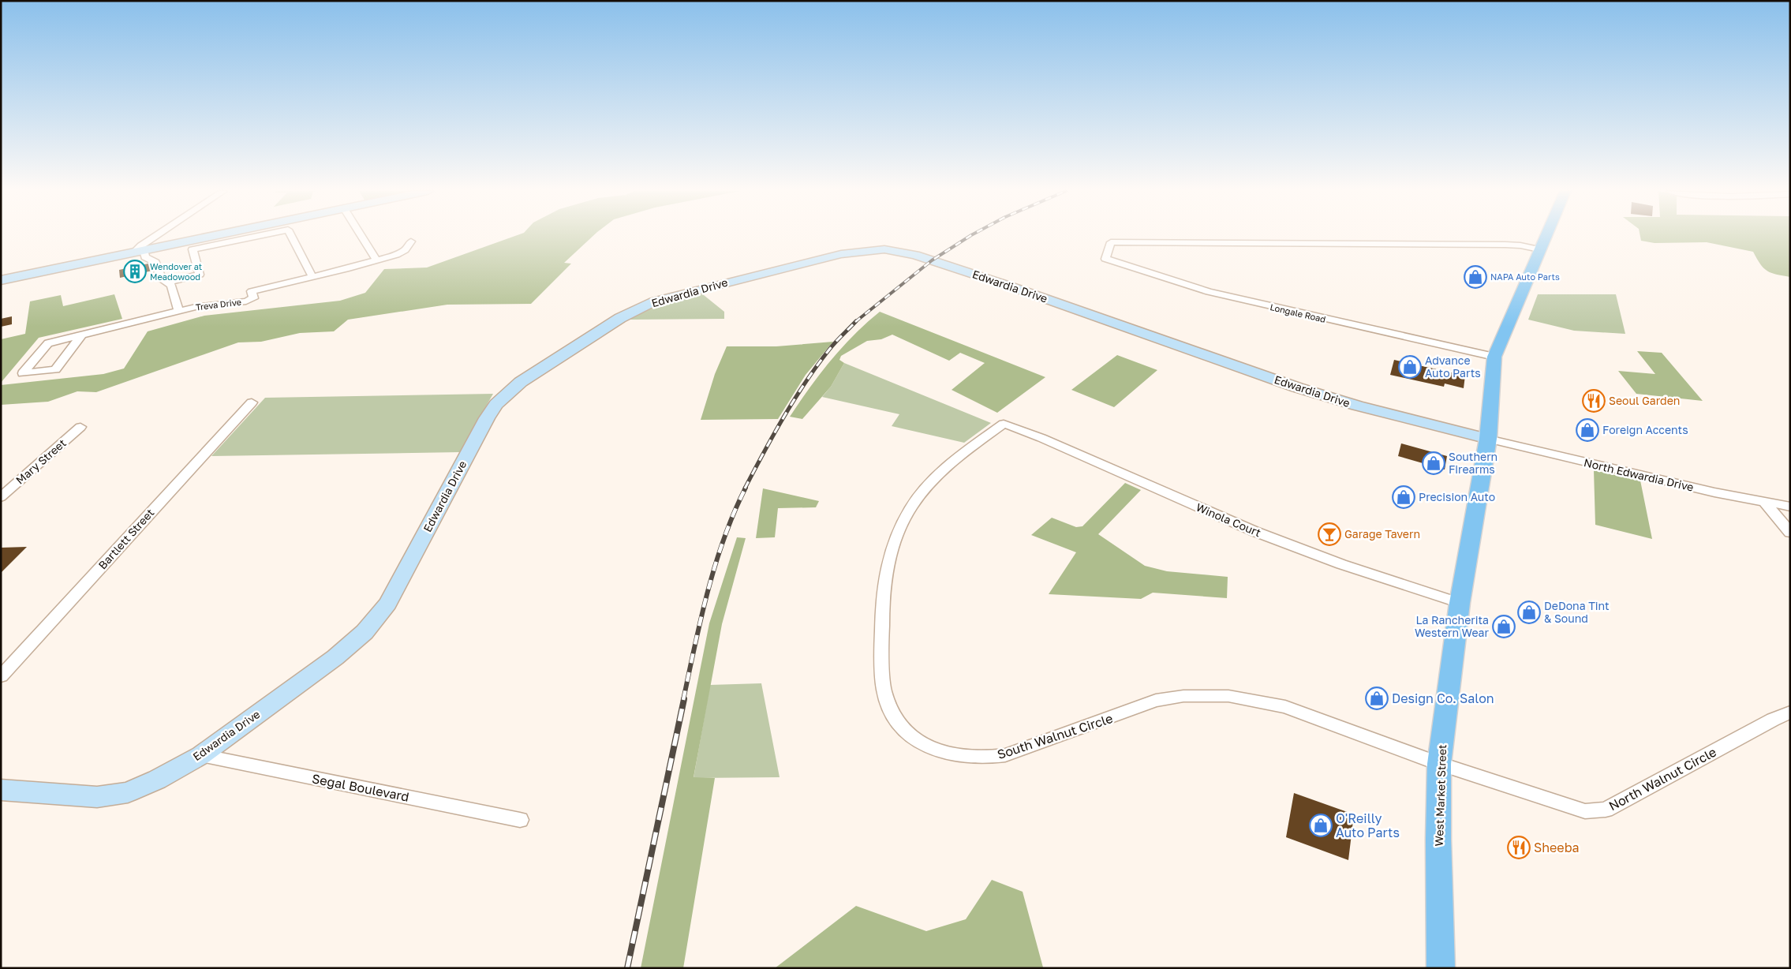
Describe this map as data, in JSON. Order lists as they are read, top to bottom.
{
  "streets": {
    "main road": ["Edwardia Drive", "West Market Street"],
    "street": [
      "Treva Drive",
      "Longale Road",
      "Mary Street",
      "North Edwardia Drive",
      "Winola Court",
      "Bartlett Street",
      "South Walnut Circle",
      "North Walnut Circle",
      "Segal Boulevard"
    ]
  },
  "crossings": [
    ["Edwardia Drive", "North Edwardia Drive"],
    ["Edwardia Drive", "Segal Boulevard"],
    ["Edwardia Drive", "West Market Street"],
    ["Longale Road", "West Market Street"],
    ["North Edwardia Drive", "West Market Street"],
    ["Winola Court", "South Walnut Circle"],
    ["Winola Court", "West Market Street"],
    ["South Walnut Circle", "North Walnut Circle"],
    ["South Walnut Circle", "West Market Street"],
    ["North Walnut Circle", "West Market Street"]
  ],
  "places": {
    "building": ["Wendover at Meadowood"],
    "shop": [
      "NAPA Auto Parts",
      "Advance Auto Parts",
      "Foreign Accents",
      "Southern Firearms",
      "Precision Auto",
      "DeDona Tint & Sound",
      "La Rancherita Western Wear",
      "Design Co. Salon",
      "O'Reilly Auto Parts"
    ],
    "restaurant": ["Seoul Garden", "Sheeba"],
    "bar": ["Garage Tavern"]
  }
}
